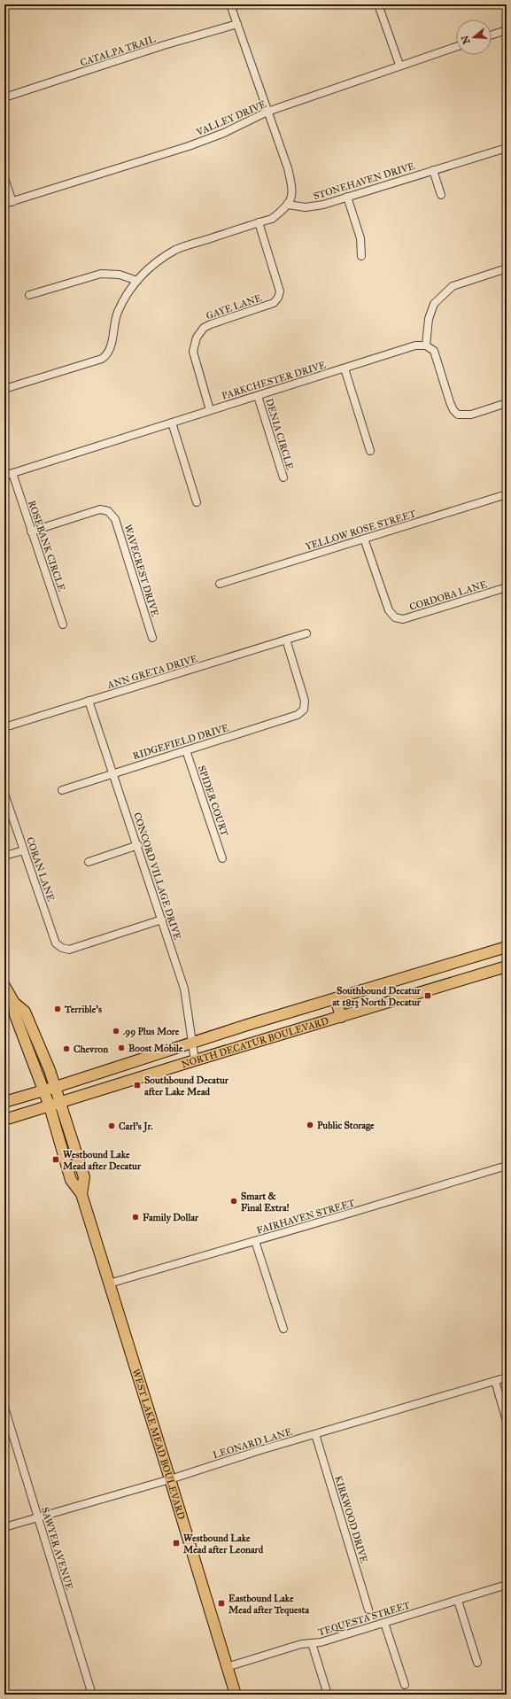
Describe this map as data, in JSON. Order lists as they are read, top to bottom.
{
  "streets": {
    "main road": ["NORTH DECATUR BOULEVARD", "WEST LAKE MEAD BOULEVARD"],
    "street": [
      "CATALPA TRAIL",
      "VALLEY DRIVE",
      "STONEHAVEN DRIVE",
      "GAYE LANE",
      "PARKCHESTER DRIVE",
      "DENIA CIRCLE",
      "YELLOW ROSE STREET",
      "ROSEBANK CIRCLE",
      "WAVECREST DRIVE",
      "CORDOBA LANE",
      "ANN GRETA DRIVE",
      "RIDGEFIELD DRIVE",
      "SPIDER COURT",
      "CORAN LANE",
      "CONCORD VILLAGE DRIVE",
      "FAIRHAVEN STREET",
      "LEONARD LANE",
      "KIRKWOOD DRIVE",
      "SAWYER AVENUE",
      "TEQUESTA STREET"
    ]
  },
  "crossings": [
    ["GAYE LANE", "PARKCHESTER DRIVE"],
    ["PARKCHESTER DRIVE", "DENIA CIRCLE"],
    ["PARKCHESTER DRIVE", "ROSEBANK CIRCLE"],
    ["YELLOW ROSE STREET", "CORDOBA LANE"],
    ["ROSEBANK CIRCLE", "WAVECREST DRIVE"],
    ["ANN GRETA DRIVE", "RIDGEFIELD DRIVE"],
    ["ANN GRETA DRIVE", "CONCORD VILLAGE DRIVE"],
    ["RIDGEFIELD DRIVE", "SPIDER COURT"],
    ["RIDGEFIELD DRIVE", "CONCORD VILLAGE DRIVE"],
    ["CORAN LANE", "CONCORD VILLAGE DRIVE"],
    ["CONCORD VILLAGE DRIVE", "NORTH DECATUR BOULEVARD"],
    ["NORTH DECATUR BOULEVARD", "WEST LAKE MEAD BOULEVARD"],
    ["FAIRHAVEN STREET", "WEST LAKE MEAD BOULEVARD"],
    ["LEONARD LANE", "WEST LAKE MEAD BOULEVARD"],
    ["LEONARD LANE", "KIRKWOOD DRIVE"],
    ["LEONARD LANE", "SAWYER AVENUE"],
    ["WEST LAKE MEAD BOULEVARD", "TEQUESTA STREET"]
  ],
  "places": {
    "transit": [
      "Southbound Decatur at 1813 North Decatur",
      "Southbound Decatur after Lake Mead",
      "Westbound Lake Mead after Decatur",
      "Westbound Lake Mead after Leonard",
      "Eastbound Lake Mead after Tequesta"
    ],
    "other": [
      "Terrible's",
      ".99 Plus More",
      "Boost Mobile",
      "Chevron",
      "Public Storage",
      "Carl's Jr.",
      "Smart & Final Extra!",
      "Family Dollar"
    ]
  },
  "north": "left"
}
